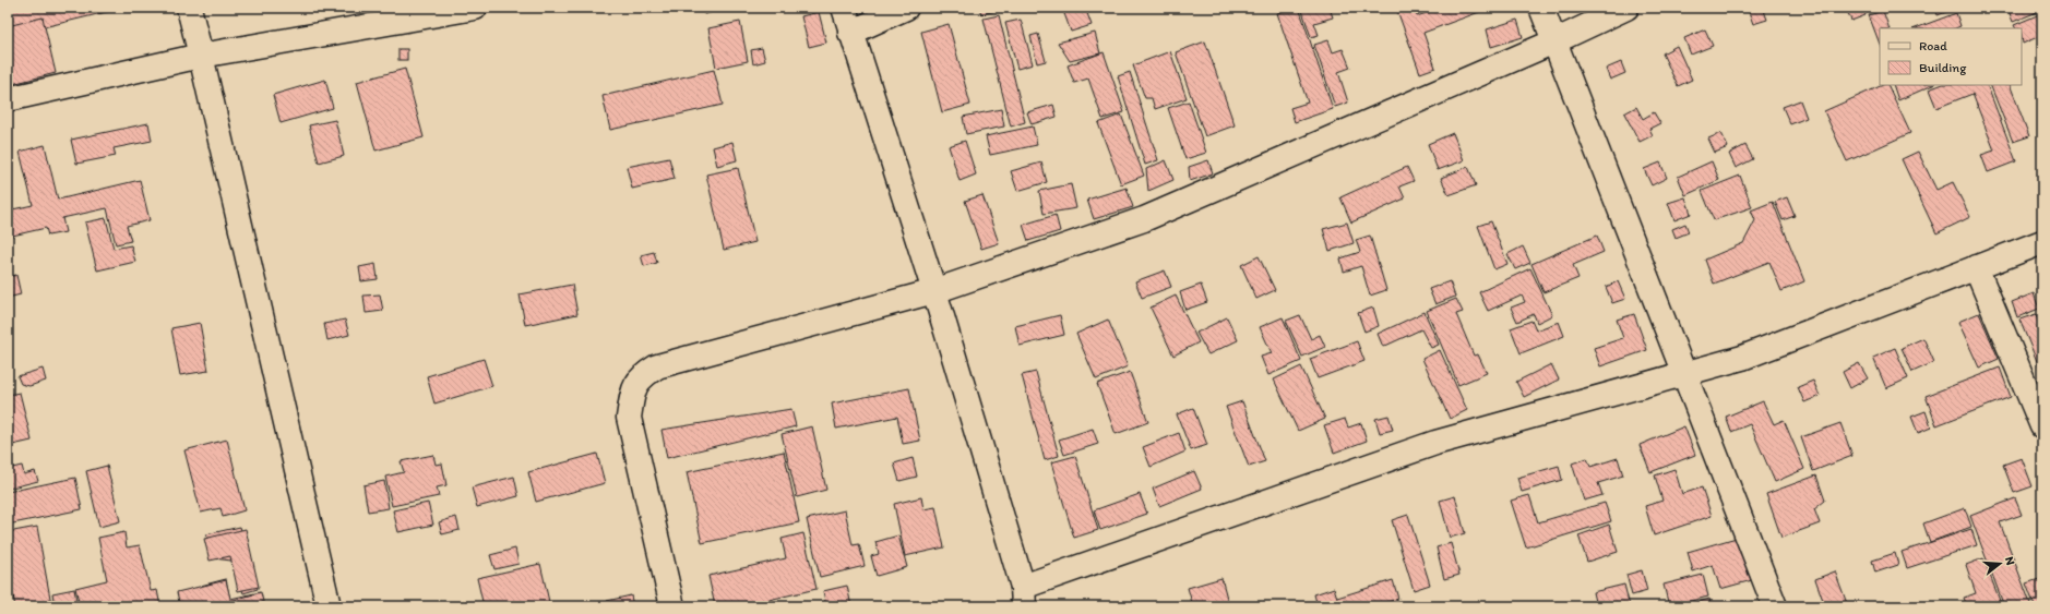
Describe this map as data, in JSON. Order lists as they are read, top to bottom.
{
  "legend": ["Road", "Building"],
  "north": "right"
}
